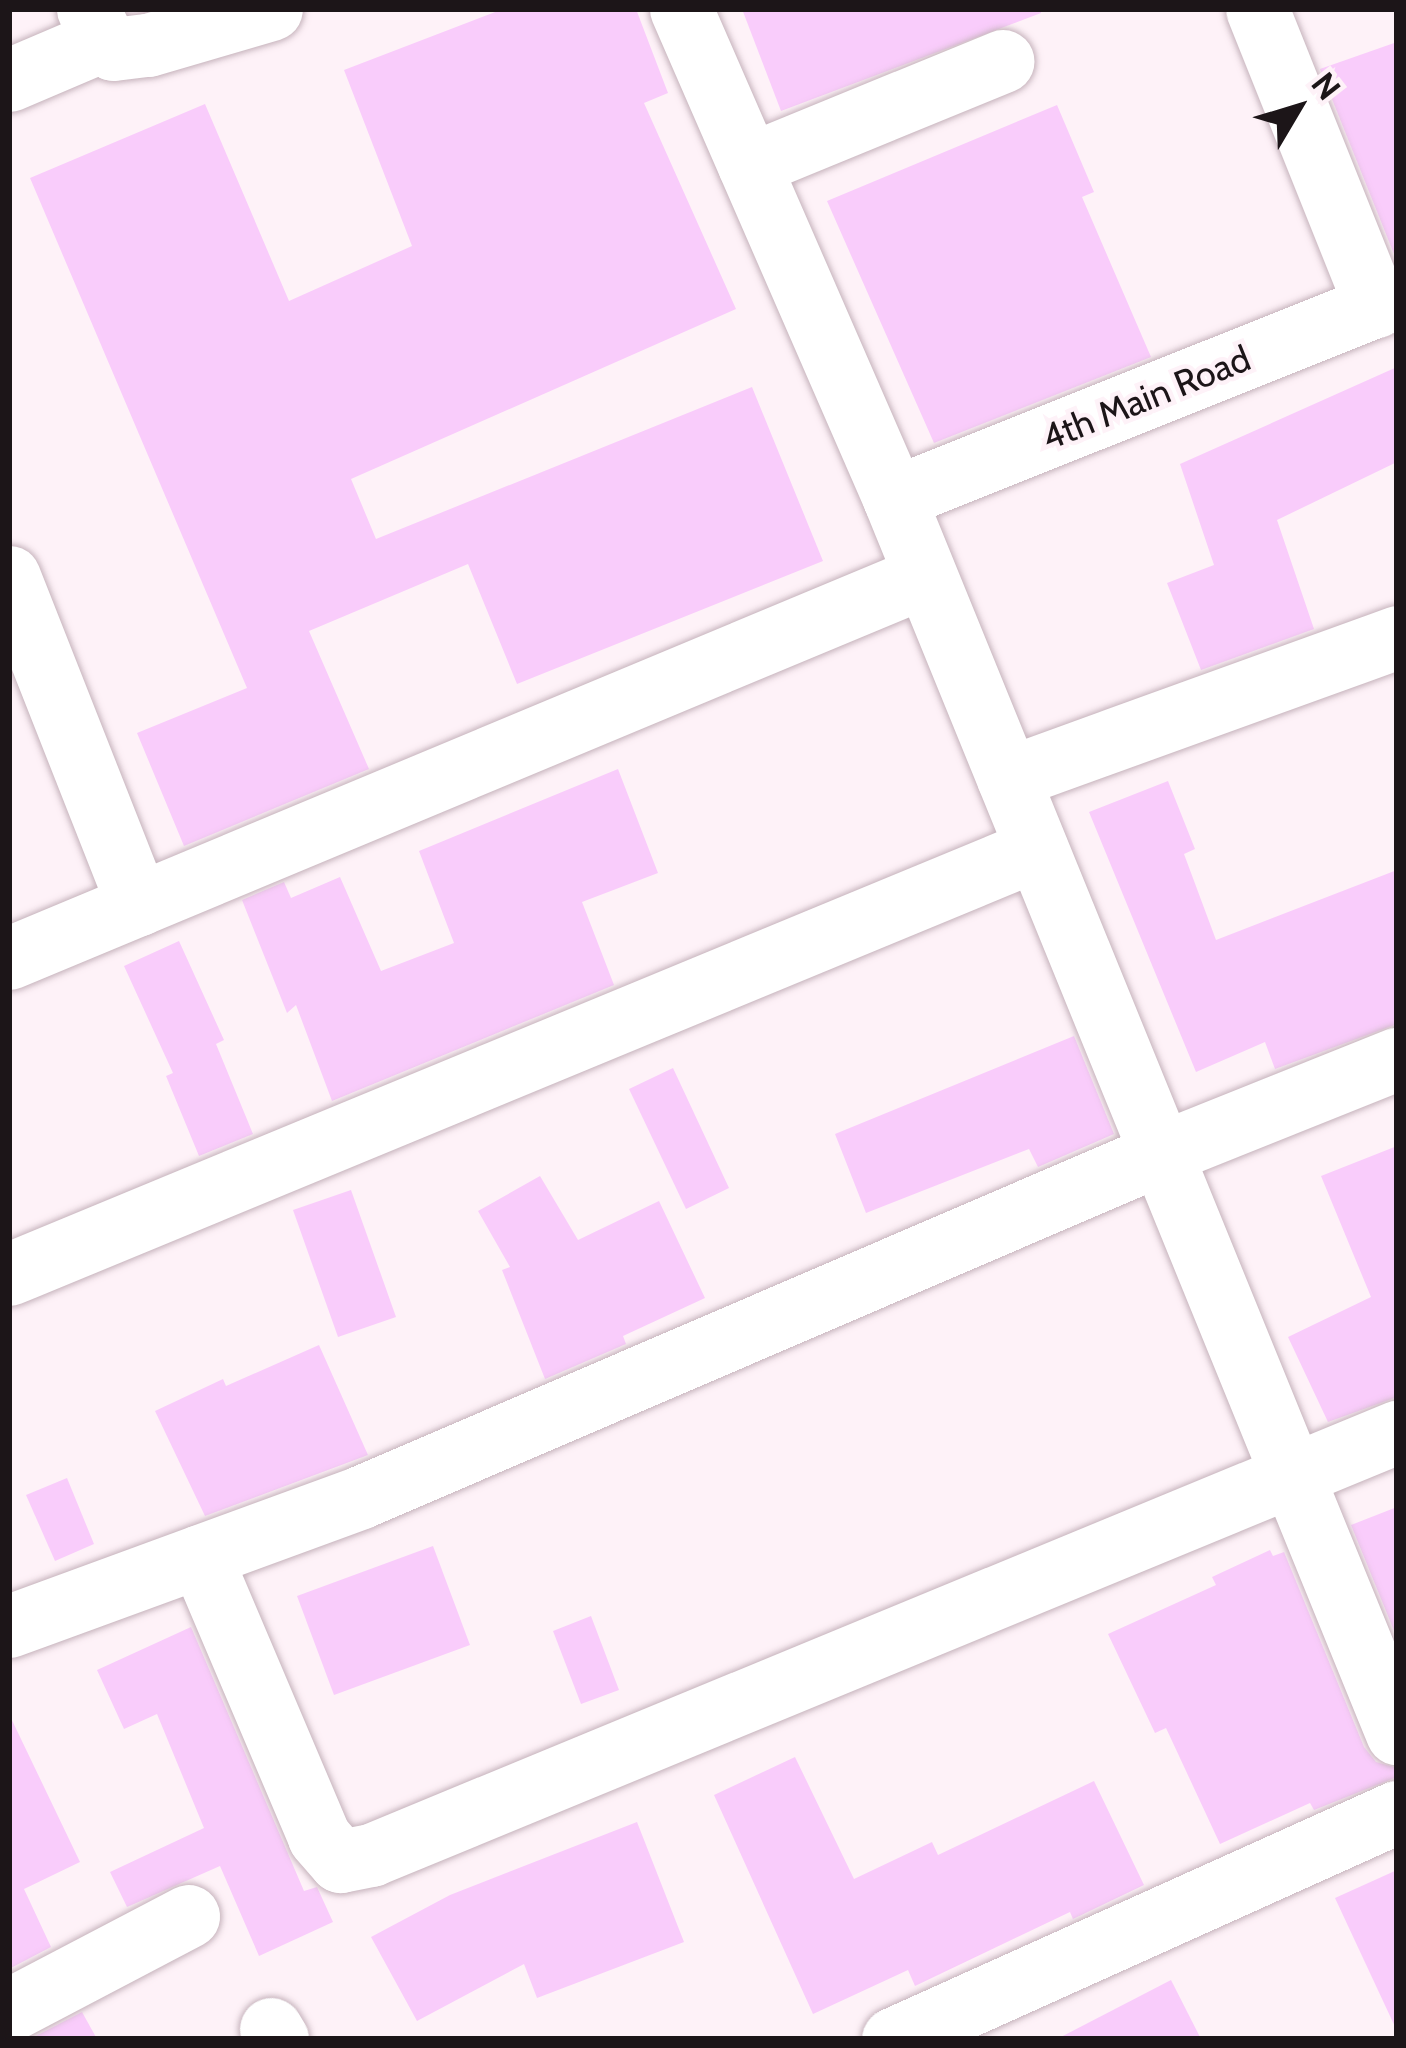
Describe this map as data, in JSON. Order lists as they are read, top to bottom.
{
  "streets": {
    "street": ["4th Main Road"]
  },
  "north": "top right"
}
